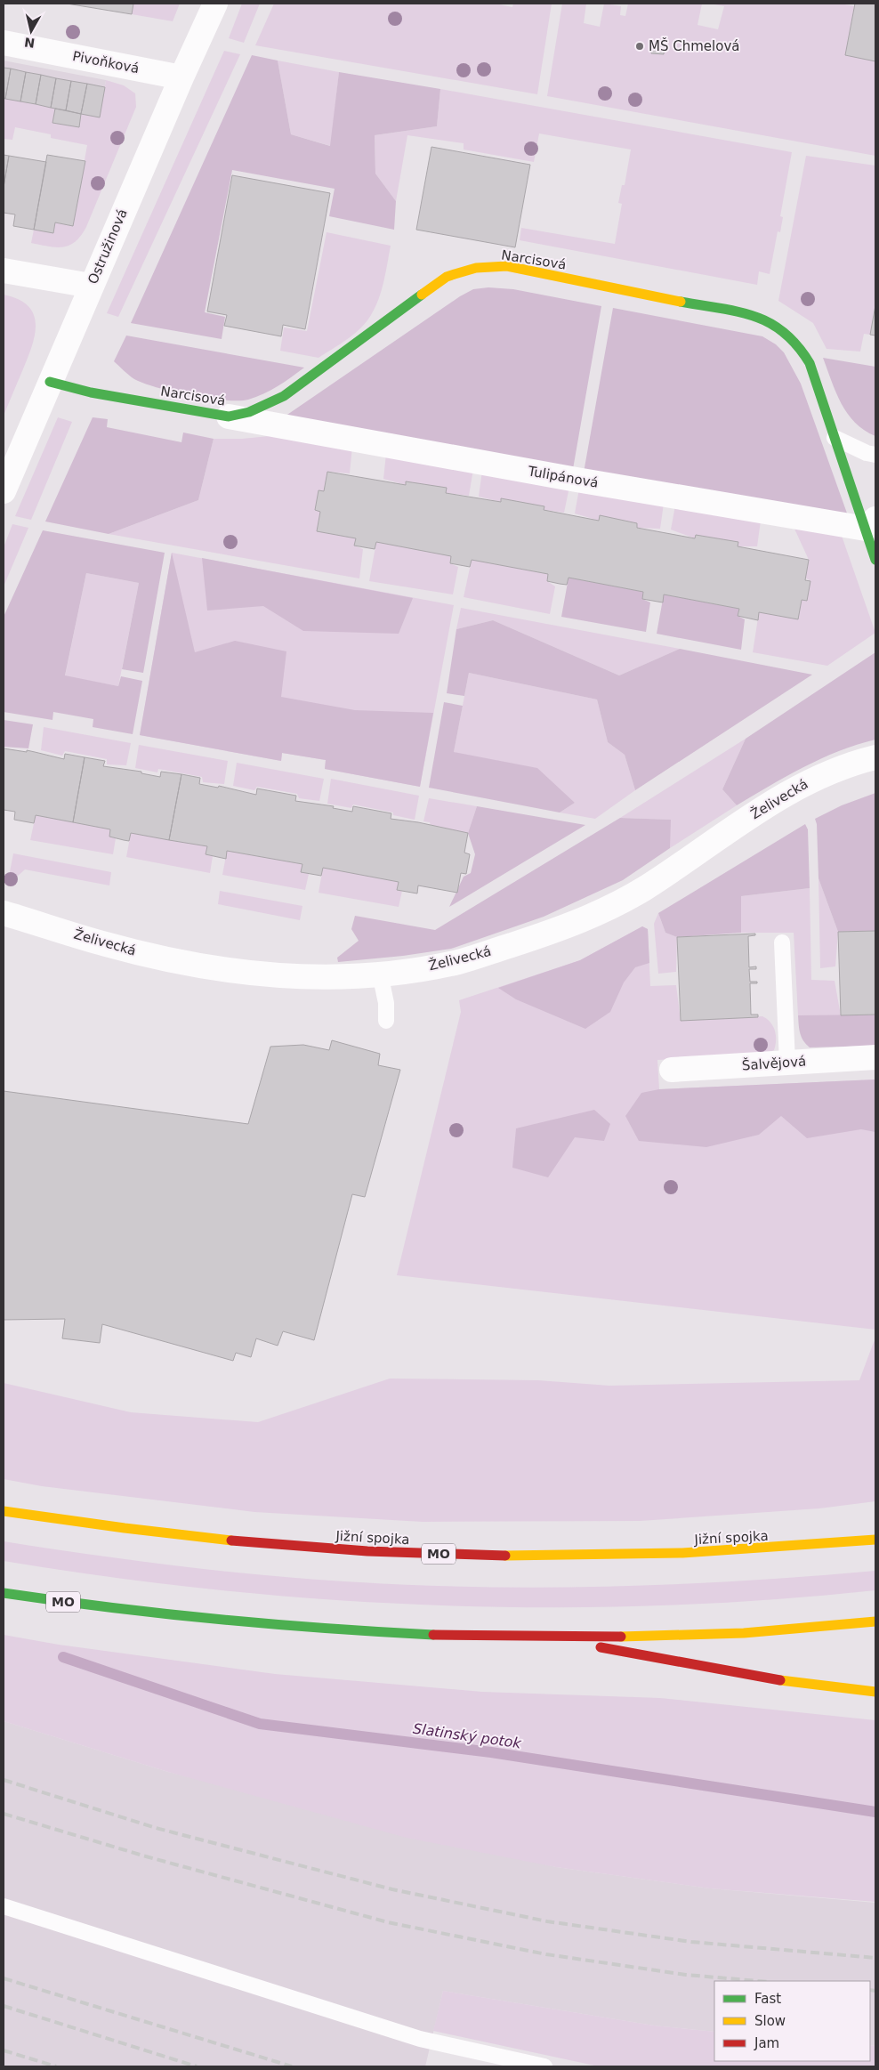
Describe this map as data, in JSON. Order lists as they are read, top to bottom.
{
  "streets": {
    "main road": ["Narcisová", "Jižní spojka", "MO"],
    "street": [
      "Pivoňková",
      "Ostružinová",
      "Tulipánová",
      "Želivecká",
      "Šalvějová"
    ]
  },
  "crossings": [
    ["Pivoňková", "Ostružinová"],
    ["Ostružinová", "Narcisová"],
    ["Narcisová", "Tulipánová"]
  ],
  "water": ["Slatinský potok"],
  "places": ["MŠ Chmelová"],
  "legend": ["Fast", "Slow", "Jam"],
  "north": "bottom"
}
